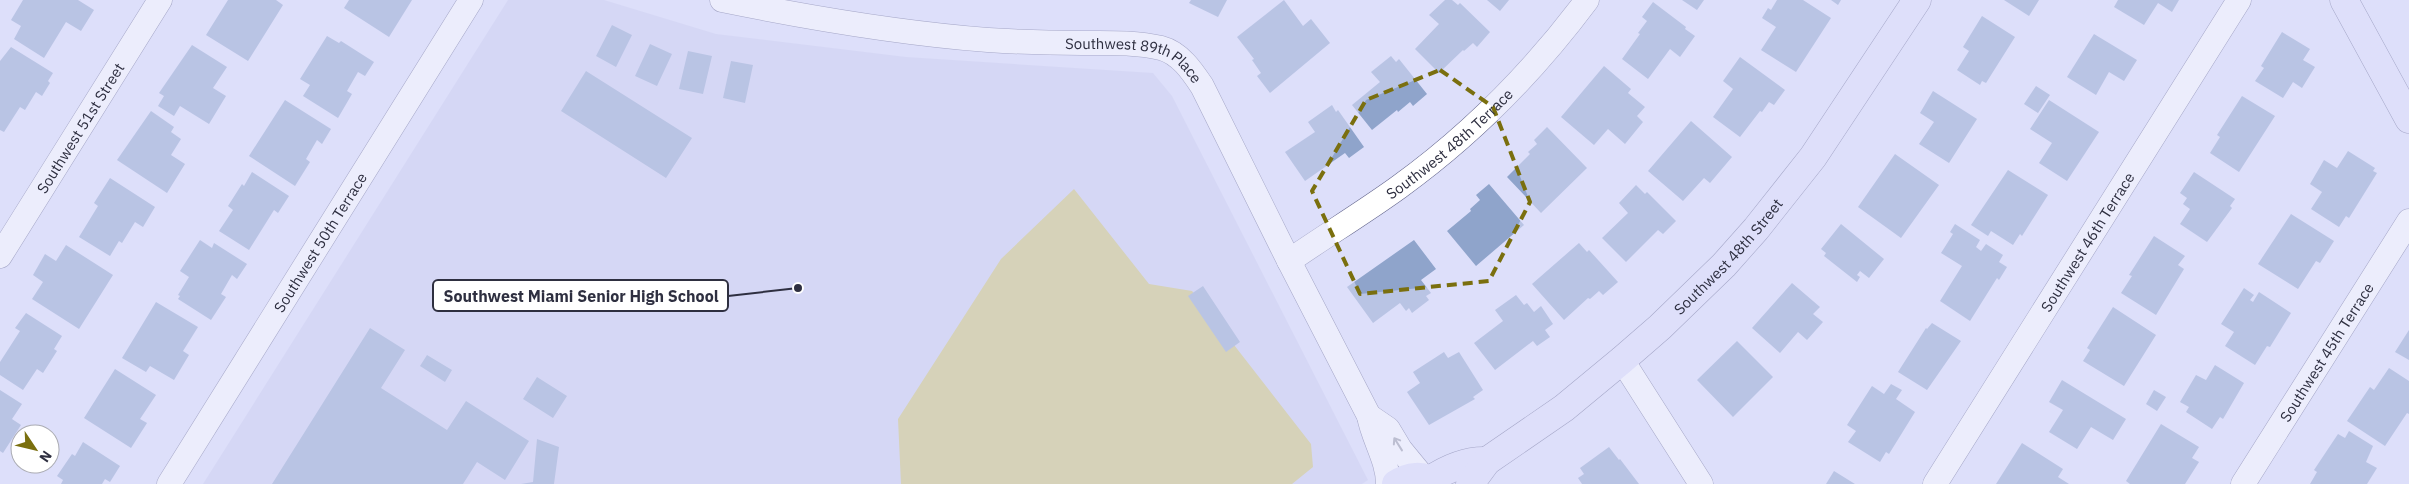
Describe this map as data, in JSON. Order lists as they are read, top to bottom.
{
  "streets": {
    "street": [
      "Southwest 89th Place",
      "Southwest 51st Street",
      "Southwest 48th Terrace",
      "Southwest 50th Terrace",
      "Southwest 46th Terrace",
      "Southwest 48th Street",
      "Southwest 45th Terrace"
    ]
  },
  "crossings": [
    ["Southwest 89th Place", "Southwest 48th Terrace"],
    ["Southwest 89th Place", "Southwest 48th Street"]
  ],
  "places": ["Southwest Miami Senior High School"],
  "north": "bottom right"
}
